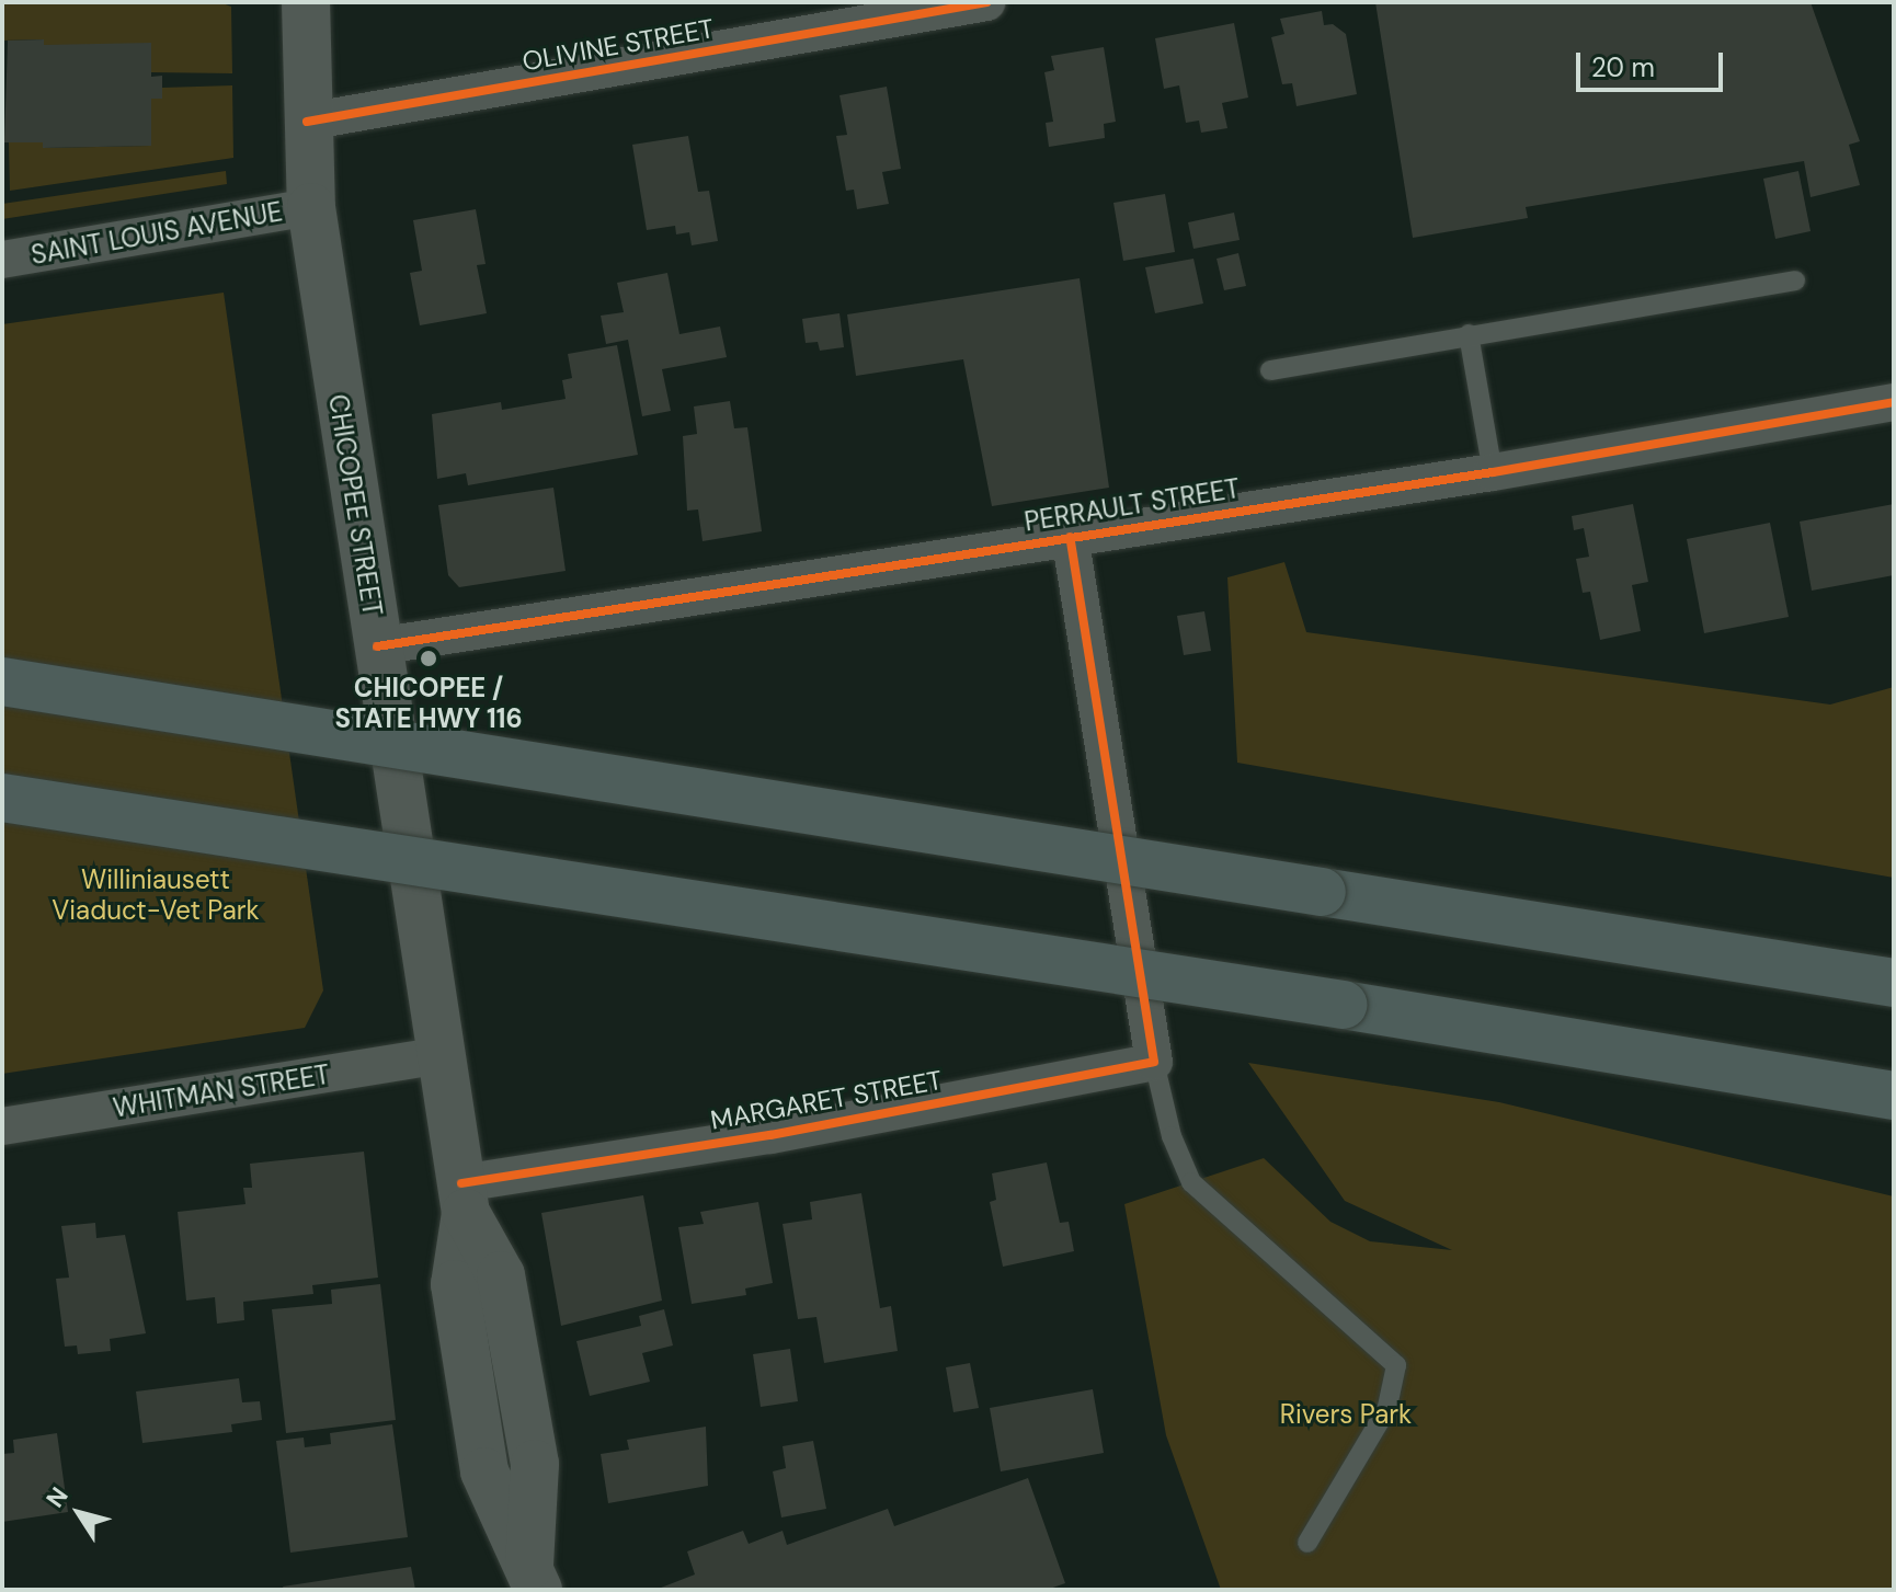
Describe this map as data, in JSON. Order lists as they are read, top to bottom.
{
  "streets": {
    "main road": ["CHICOPEE STREET"],
    "street": [
      "OLIVINE STREET",
      "SAINT LOUIS AVENUE",
      "PERRAULT STREET",
      "WHITMAN STREET",
      "MARGARET STREET"
    ]
  },
  "crossings": [
    ["OLIVINE STREET", "CHICOPEE STREET"],
    ["SAINT LOUIS AVENUE", "CHICOPEE STREET"],
    ["CHICOPEE STREET", "PERRAULT STREET"],
    ["CHICOPEE STREET", "WHITMAN STREET"],
    ["CHICOPEE STREET", "MARGARET STREET"]
  ],
  "parks": ["Williniausett Viaduct-Vet Park", "Rivers Park"],
  "places": ["CHICOPEE / STATE HWY 116"],
  "scale_bar": "20 m",
  "north": "top left"
}
